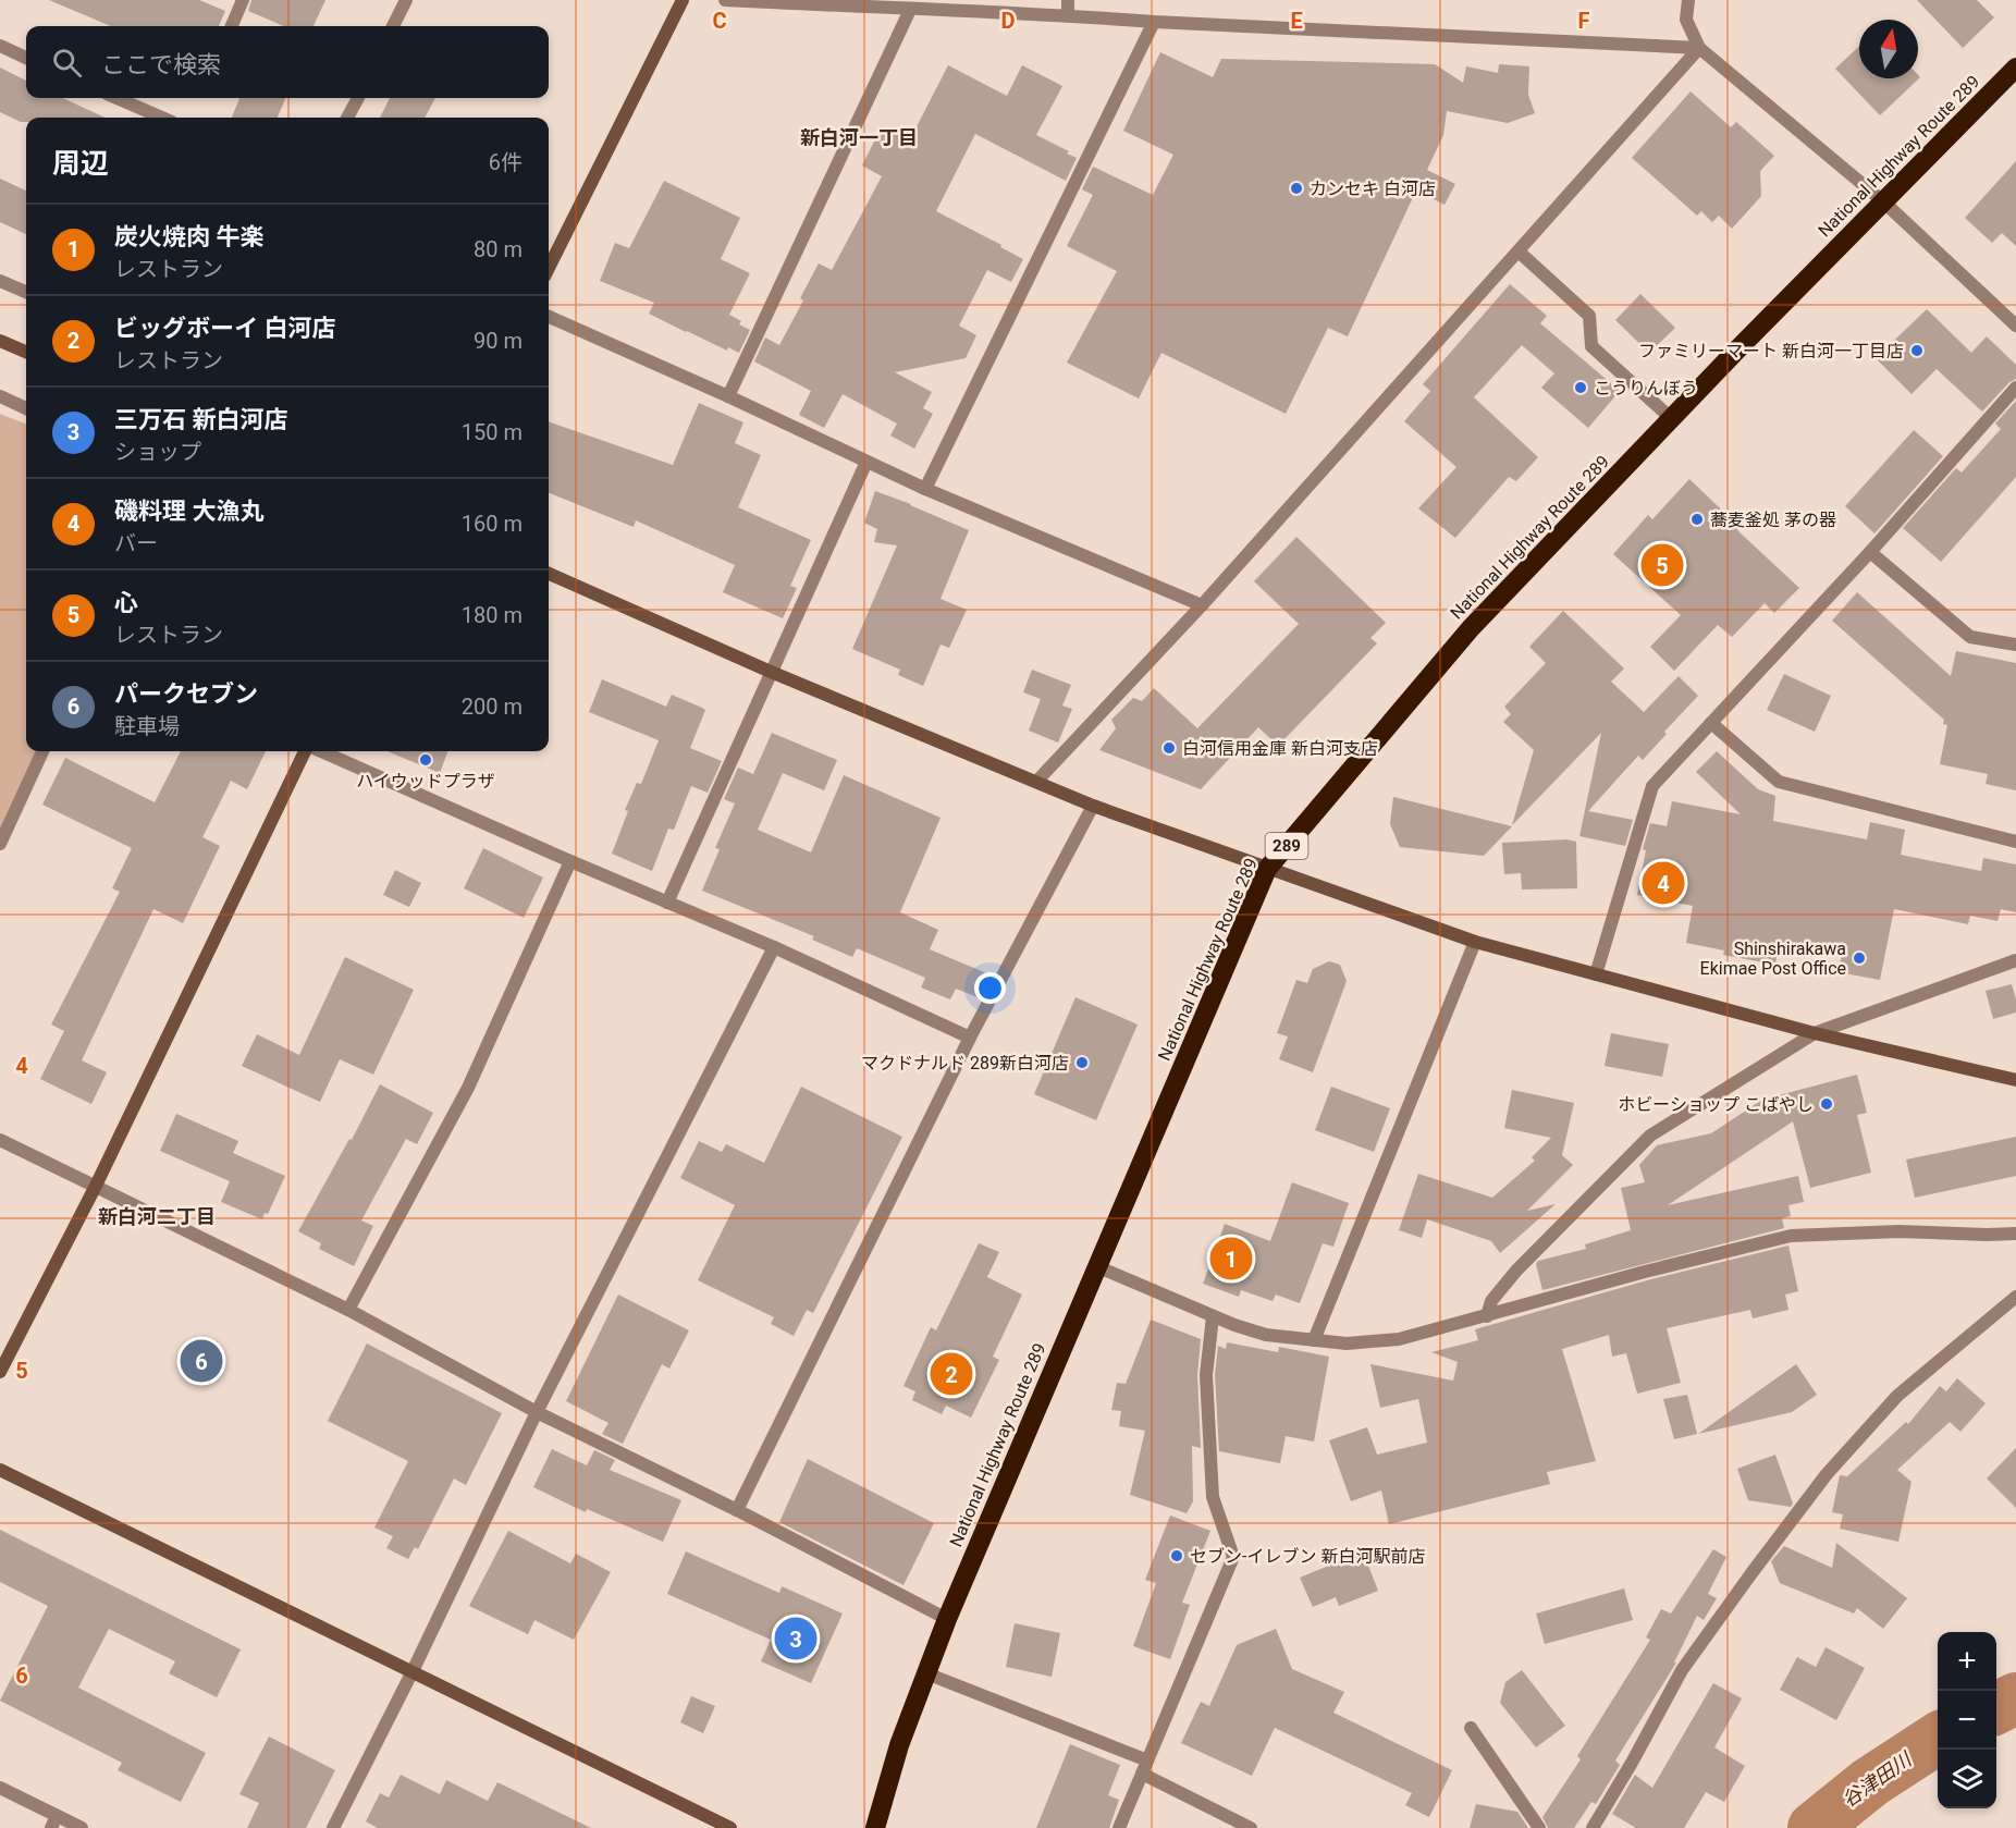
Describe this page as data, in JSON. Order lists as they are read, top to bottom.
{
  "streets": {
    "highway": ["National Highway Route 289", "289"]
  },
  "districts": ["新白河一丁目", "新白河二丁目"],
  "water": ["谷津田川"],
  "places": [
    "カンセキ 白河店",
    "ファミリーマート 新白河一丁目店",
    "こうりんぼう",
    "蕎麦釜処 茅の器",
    "白河信用金庫 新白河支店",
    "ハイウッドプラザ",
    "Shinshirakawa Ekimae Post Office",
    "マクドナルド 289新白河店",
    "ホビーショップ こばやし",
    "セブン‐イレブン 新白河駅前店"
  ],
  "north": "top",
  "page": {
    "search": "ここで検索",
    "heading": ["周辺", "6件"],
    "list": [
      {
        "mark": "1",
        "name": "炭火焼肉 牛楽",
        "note": "レストラン",
        "value": "80 m"
      },
      {
        "mark": "2",
        "name": "ビッグボーイ 白河店",
        "note": "レストラン",
        "value": "90 m"
      },
      {
        "mark": "3",
        "name": "三万石 新白河店",
        "note": "ショップ",
        "value": "150 m"
      },
      {
        "mark": "4",
        "name": "磯料理 大漁丸",
        "note": "バー",
        "value": "160 m"
      },
      {
        "mark": "5",
        "name": "心",
        "note": "レストラン",
        "value": "180 m"
      },
      {
        "mark": "6",
        "name": "パークセブン",
        "note": "駐車場",
        "value": "200 m"
      }
    ],
    "pins": [
      "5",
      "4",
      "1",
      "6",
      "2",
      "3"
    ],
    "map_buttons": ["+", "−"]
  },
  "grid": {
    "columns": [
      "C",
      "D",
      "E",
      "F"
    ],
    "rows": ["4", "5", "6"]
  }
}
